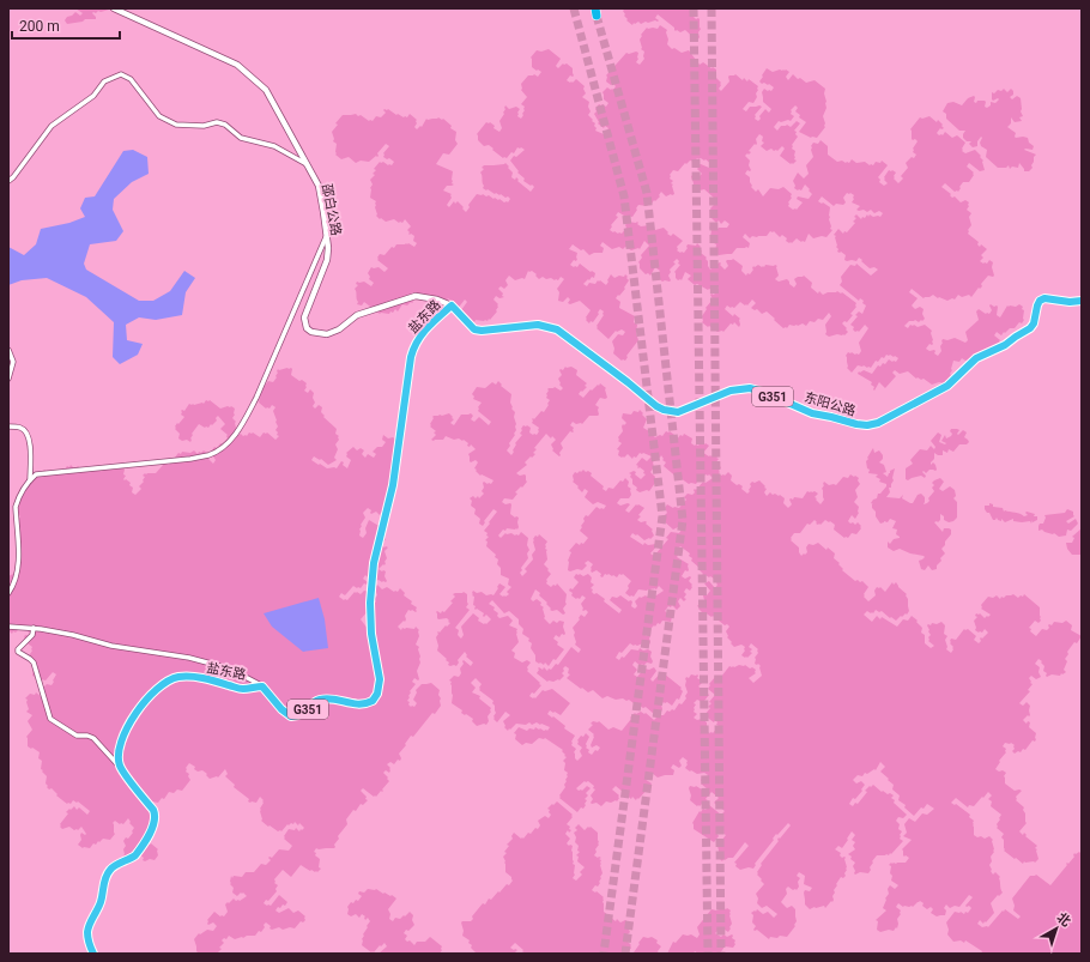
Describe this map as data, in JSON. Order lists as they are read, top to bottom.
{
  "streets": {
    "highway": ["盐东路", "G351", "东阳公路"],
    "street": ["邵白公路"]
  },
  "crossings": [
    ["邵白公路", "盐东路"],
    ["邵白公路", "东阳公路"],
    ["盐东路", "东阳公路"]
  ],
  "scale_bar": "200 m",
  "north": "top right"
}
